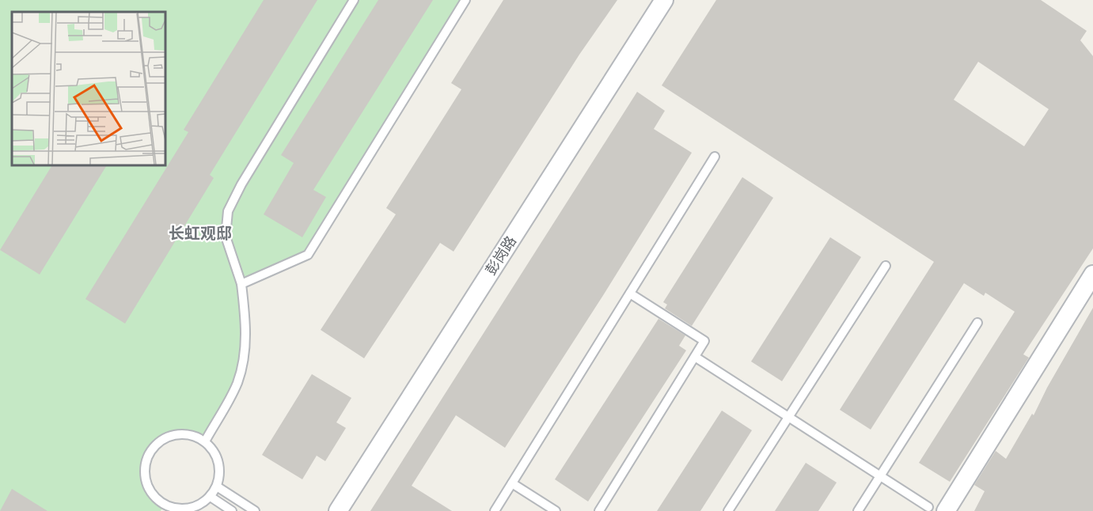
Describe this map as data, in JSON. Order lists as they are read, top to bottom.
{
  "streets": {
    "street": ["彭岗路"]
  },
  "districts": ["长虹观邸"]
}
